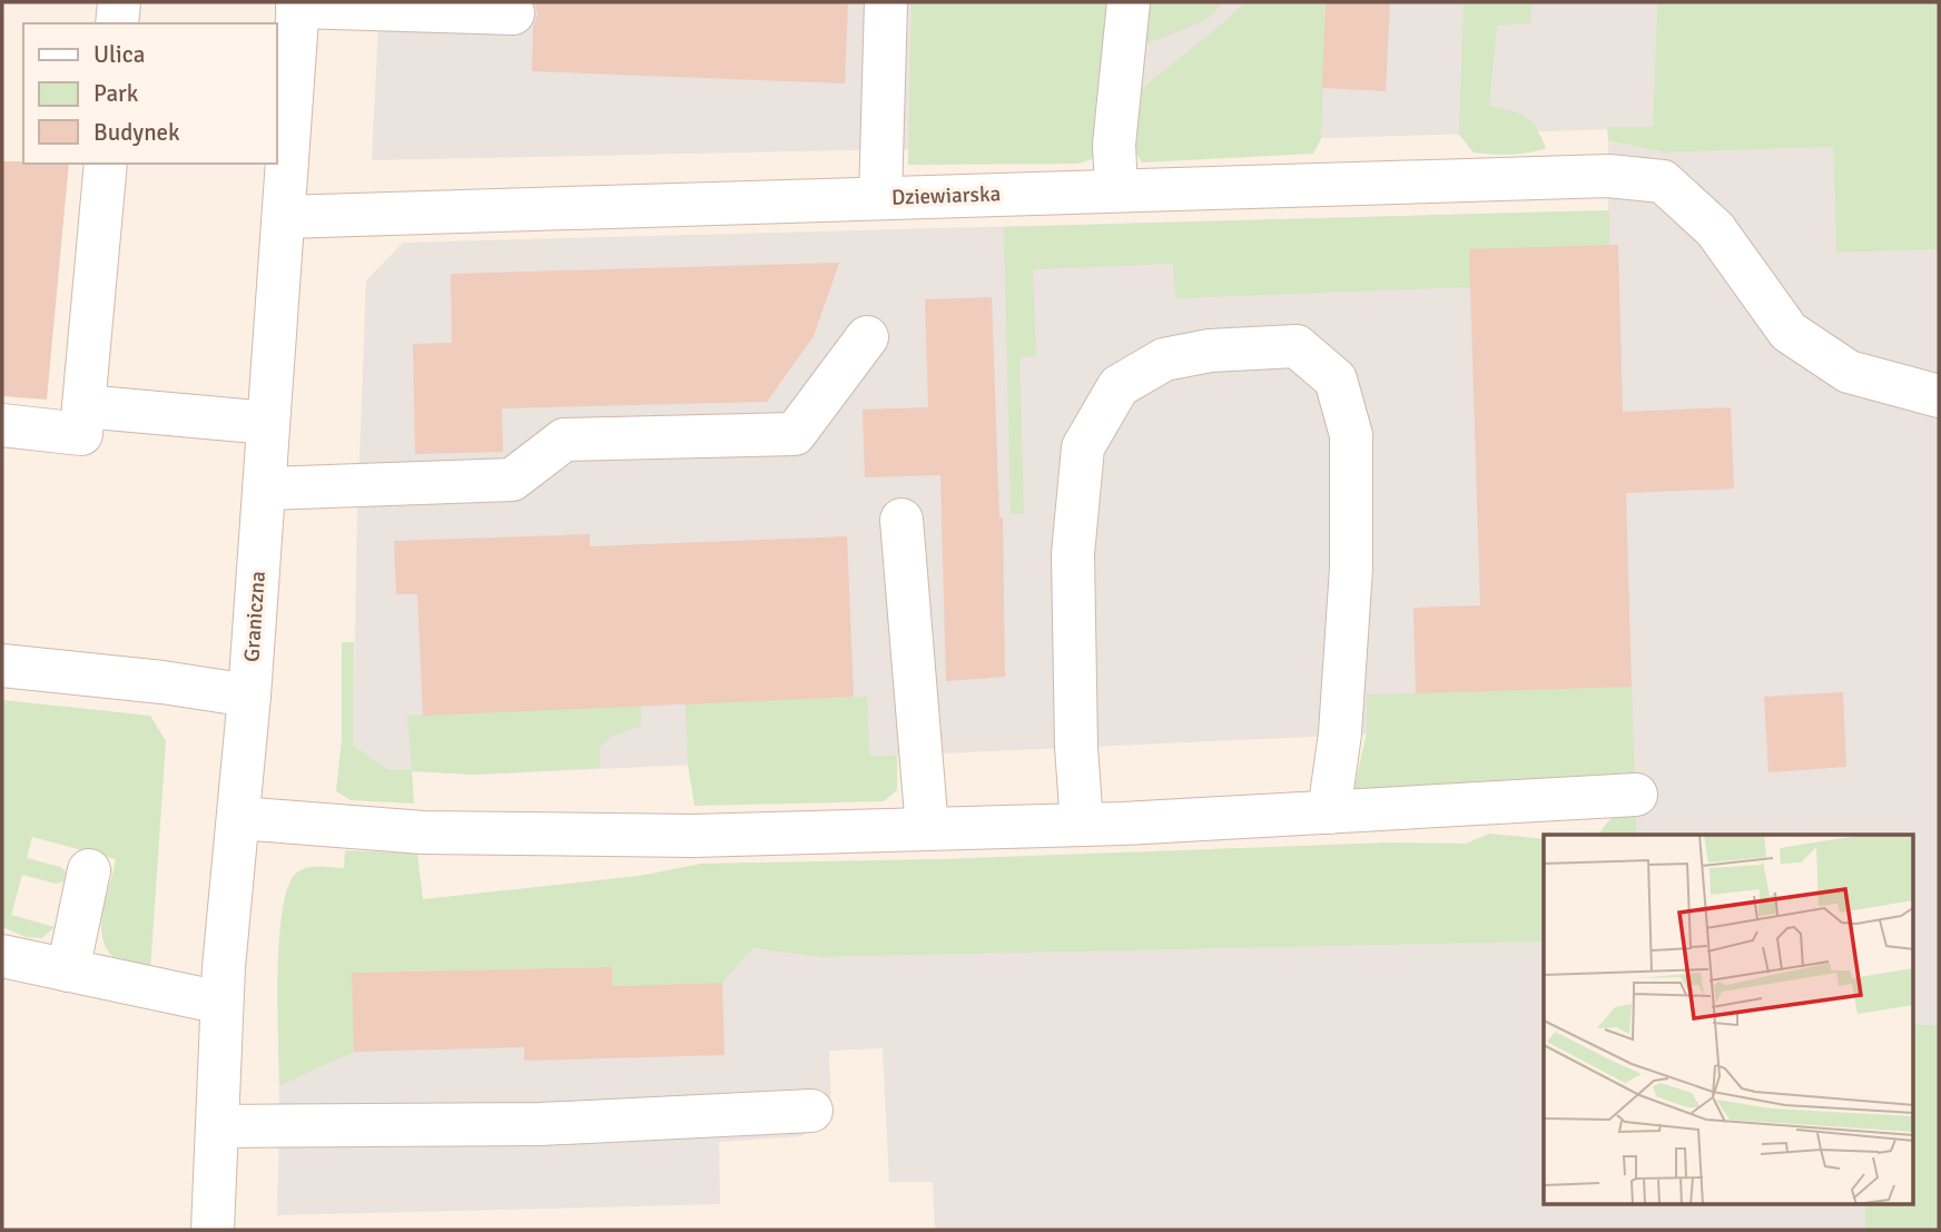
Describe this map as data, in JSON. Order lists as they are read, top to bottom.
{
  "streets": {
    "street": ["Dziewiarska", "Graniczna"]
  },
  "crossings": [
    ["Dziewiarska", "Graniczna"]
  ],
  "legend": ["Ulica", "Park", "Budynek"]
}
